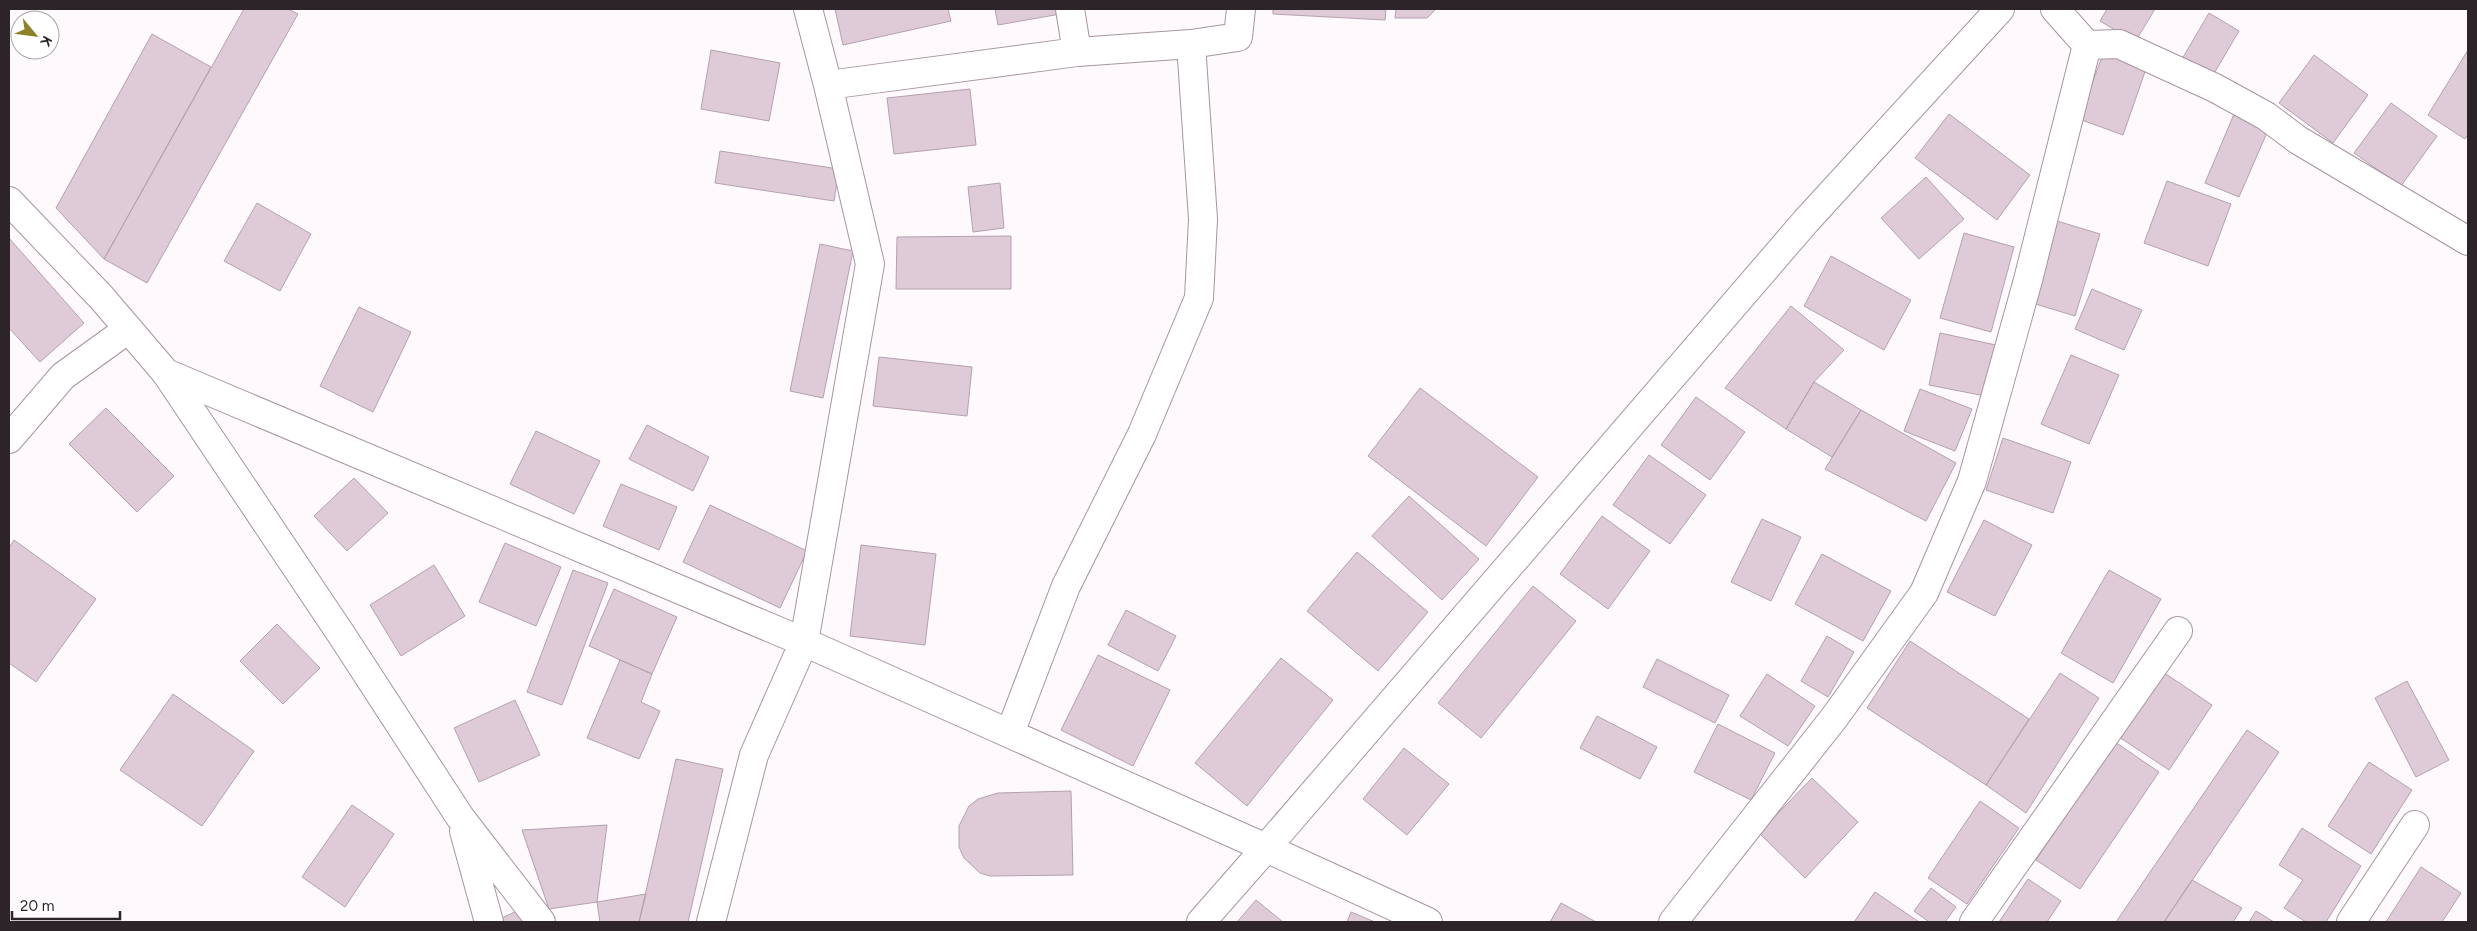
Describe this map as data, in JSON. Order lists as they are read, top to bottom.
{
  "scale_bar": "20 m",
  "north": "bottom right"
}
